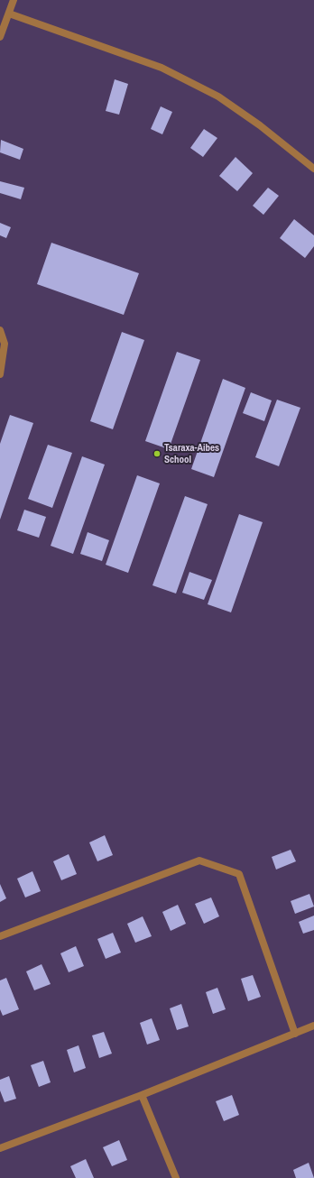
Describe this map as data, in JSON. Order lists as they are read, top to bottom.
{
  "places": ["Tsaraxa-Aibes School"]
}
